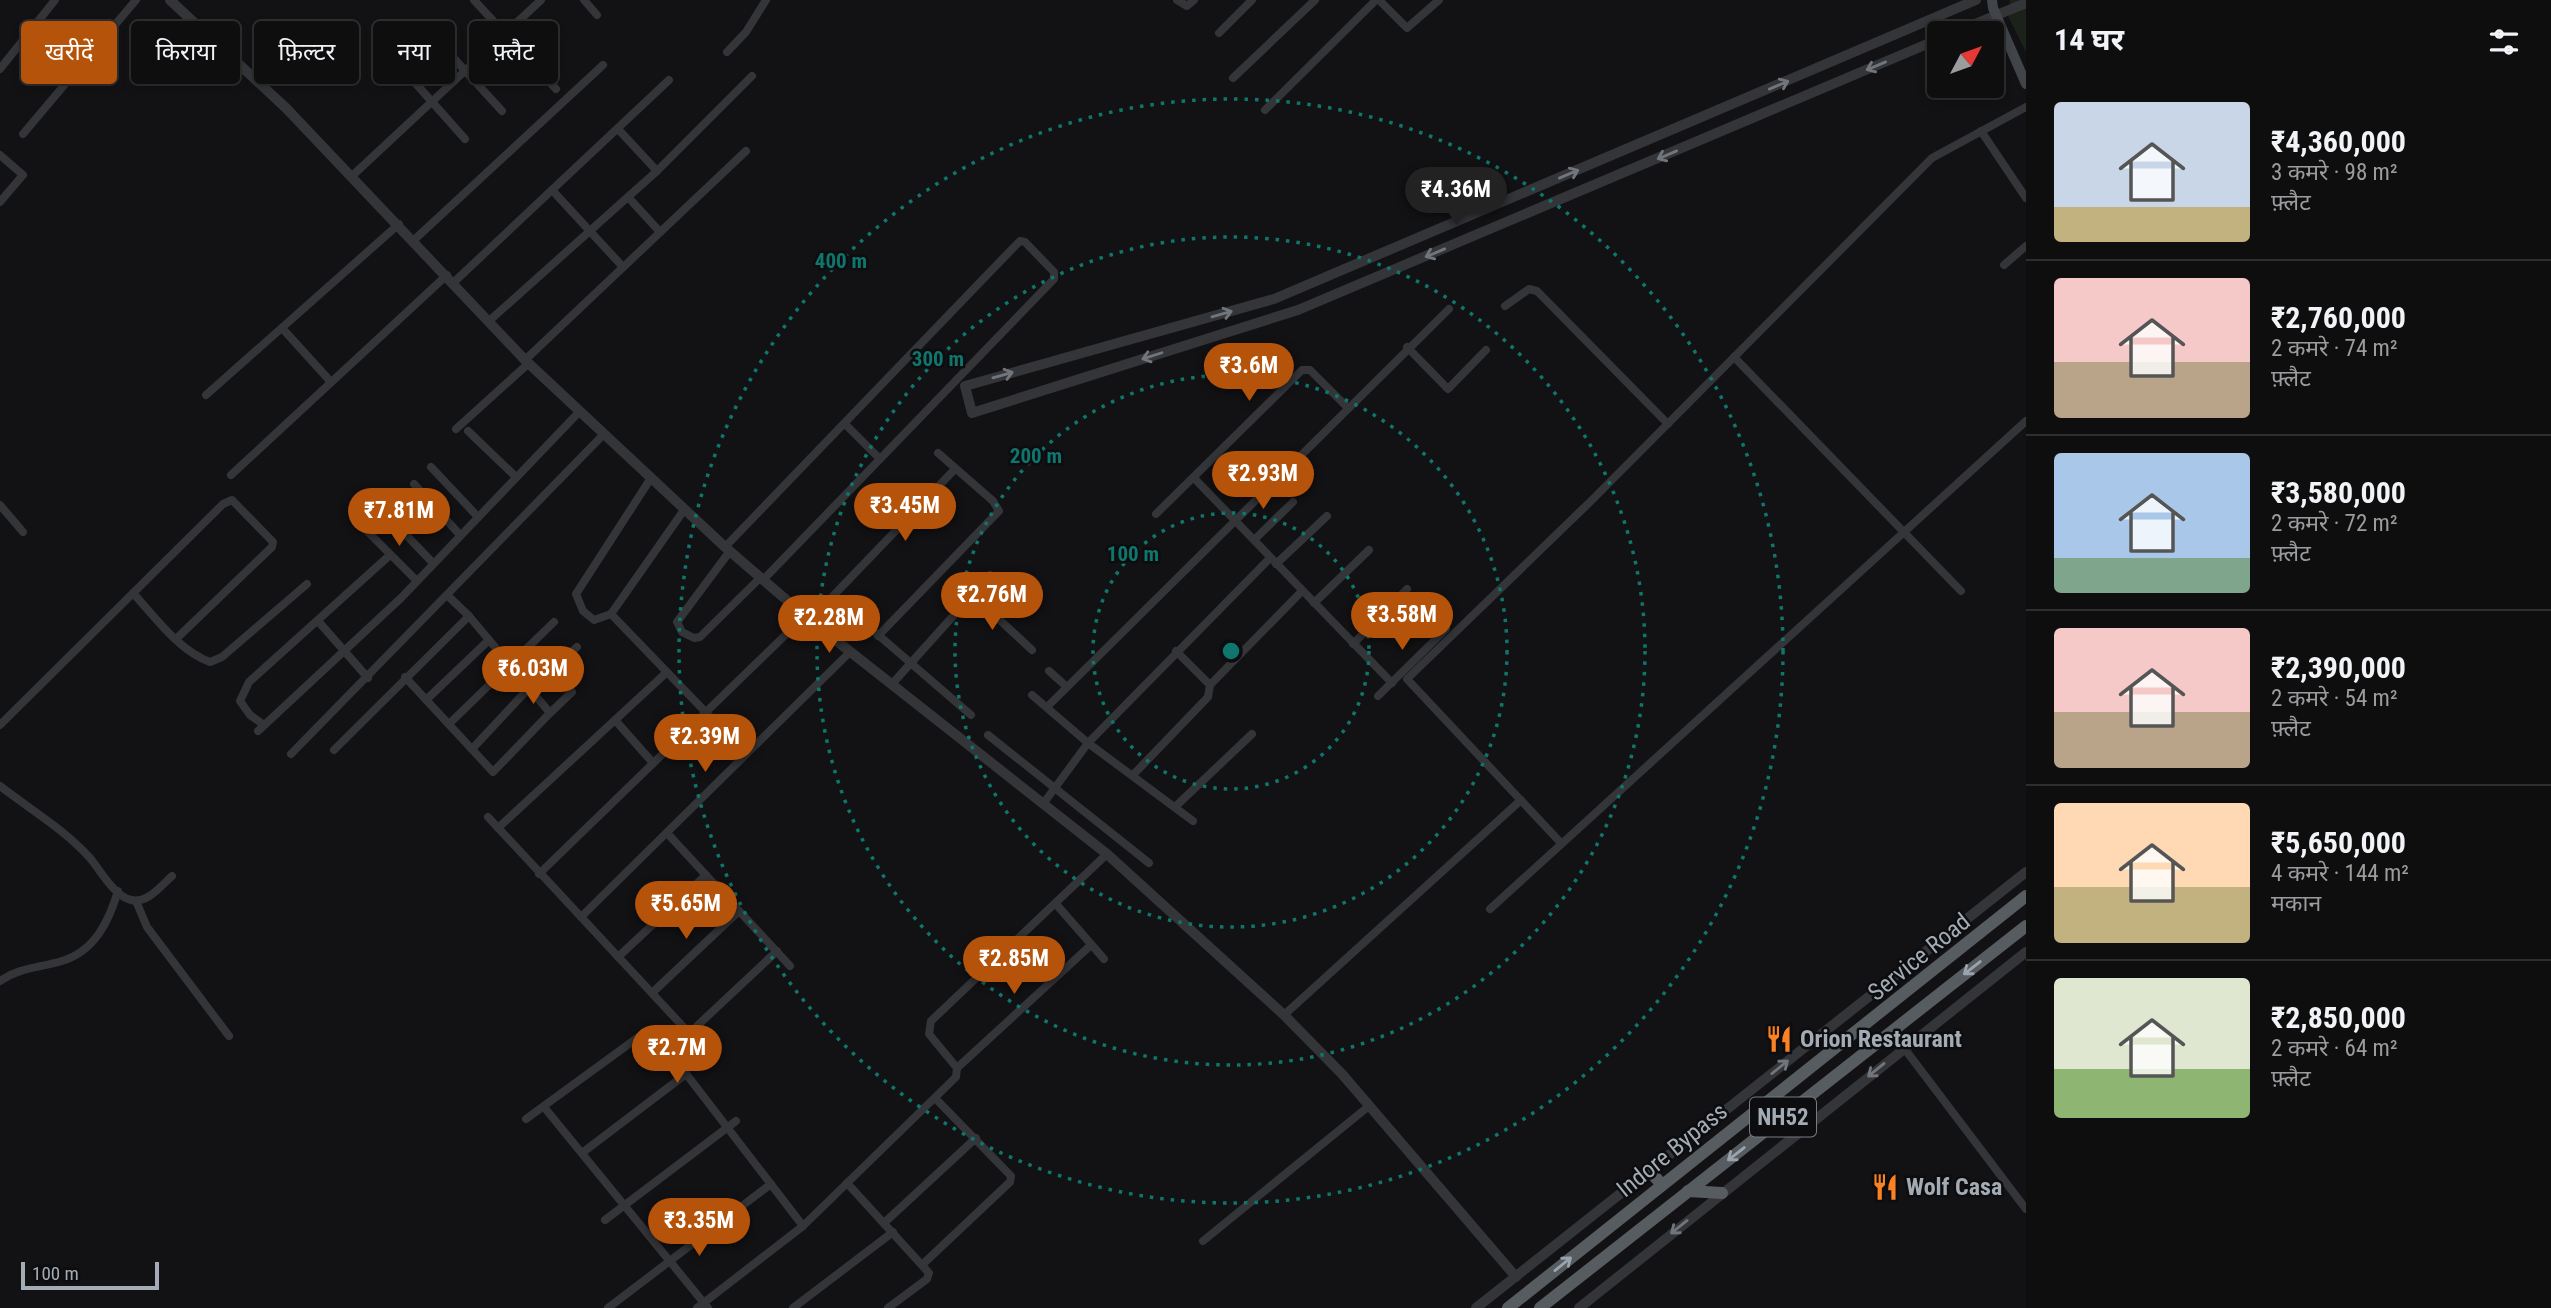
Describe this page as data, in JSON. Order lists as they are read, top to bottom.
{
  "streets": {
    "highway": ["NH52", "Indore Bypass"],
    "street": ["Service Road"]
  },
  "places": {
    "restaurant": ["Orion Restaurant", "Wolf Casa"]
  },
  "scale_bar": "100 m",
  "north": "top right",
  "page": {
    "heading": "14 घर",
    "chip": [
      "खरीदें",
      "किराया",
      "फ़िल्टर",
      "नया",
      "फ़्लैट"
    ],
    "list": [
      {
        "name": "₹4,360,000",
        "note": "3 कमरे · 98 m² · फ़्लैट"
      },
      {
        "name": "₹2,760,000",
        "note": "2 कमरे · 74 m² · फ़्लैट"
      },
      {
        "name": "₹3,580,000",
        "note": "2 कमरे · 72 m² · फ़्लैट"
      },
      {
        "name": "₹2,390,000",
        "note": "2 कमरे · 54 m² · फ़्लैट"
      },
      {
        "name": "₹5,650,000",
        "note": "4 कमरे · 144 m² · मकान"
      },
      {
        "name": "₹2,850,000",
        "note": "2 कमरे · 64 m² · फ़्लैट"
      }
    ],
    "price": [
      "₹4.36M",
      "₹3.6M",
      "₹2.93M",
      "₹3.45M",
      "₹7.81M",
      "₹2.76M",
      "₹3.58M",
      "₹2.28M",
      "₹6.03M",
      "₹2.39M",
      "₹5.65M",
      "₹2.85M",
      "₹2.7M",
      "₹3.35M"
    ],
    "scale": "100 m"
  },
  "rings": [
    "400 m",
    "300 m",
    "200 m",
    "100 m"
  ]
}
